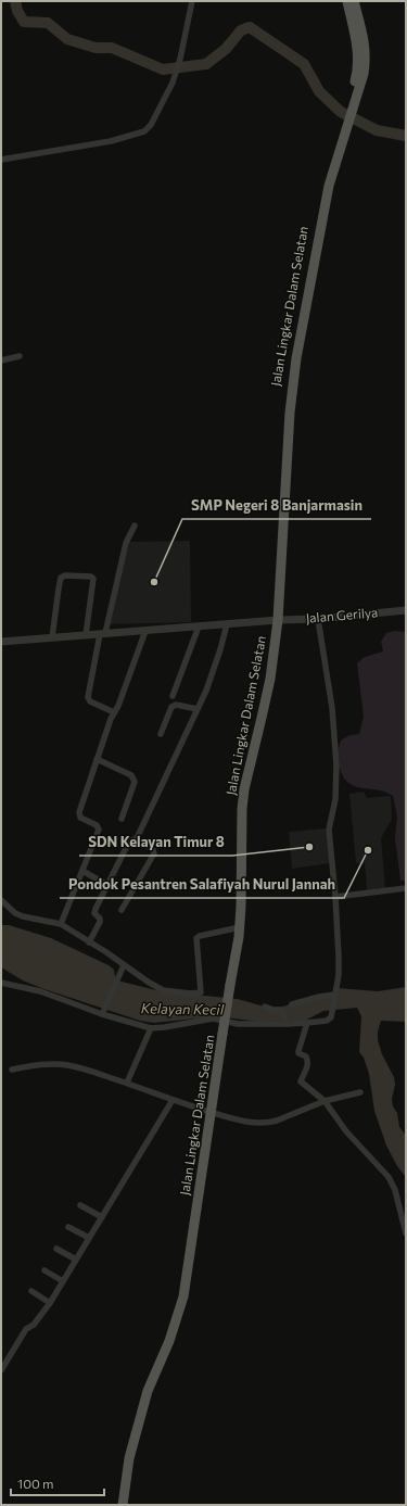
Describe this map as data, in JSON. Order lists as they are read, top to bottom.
{
  "streets": {
    "main road": ["Jalan Lingkar Dalam Selatan"],
    "street": ["Jalan Gerilya"]
  },
  "crossings": [
    ["Jalan Lingkar Dalam Selatan", "Jalan Gerilya"]
  ],
  "water": ["Kelayan Kecil"],
  "places": ["SMP Negeri 8 Banjarmasin", "SDN Kelayan Timur 8", "Pondok Pesantren Salafiyah Nurul Jannah"],
  "scale_bar": "100 m"
}
